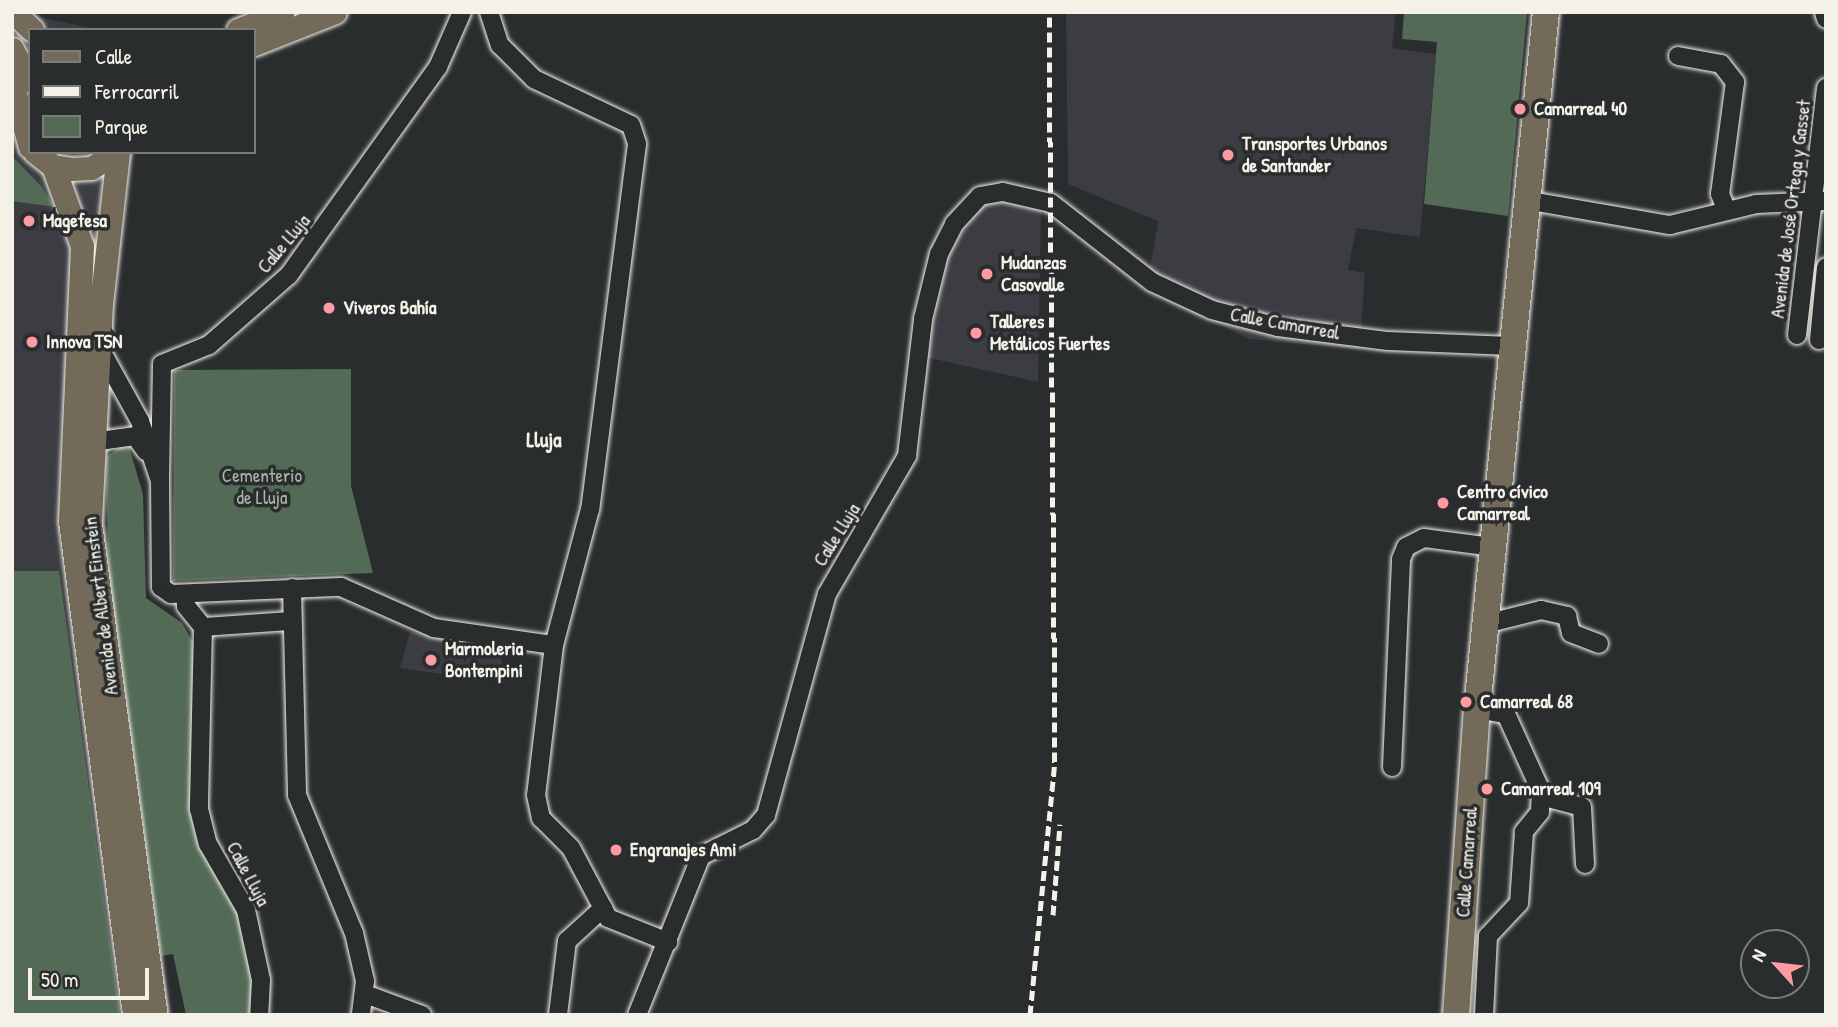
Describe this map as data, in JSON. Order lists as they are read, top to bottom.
{
  "streets": {
    "highway": ["Calle Camarreal"],
    "main road": ["Avenida de Albert Einstein"],
    "street": ["Avenida de José Ortega y Gasset", "Calle Lluja"]
  },
  "crossings": [
    ["Calle Lluja", "Calle Camarreal"],
    ["Calle Lluja", "Avenida de Albert Einstein"]
  ],
  "districts": ["Lluja"],
  "parks": ["Cementerio de Lluja"],
  "places": [
    "Camarreal 40",
    "Transportes Urbanos de Santander",
    "Magefesa",
    "Mudanzas Casovalle",
    "Viveros Bahía",
    "Talleres Metálicos Fuertes",
    "Innova TSN",
    "Centro cívico Camarreal",
    "Marmoleria Bontempini",
    "Camarreal 68",
    "Camarreal 109",
    "Engranajes Ami"
  ],
  "legend": ["Calle", "Ferrocarril", "Parque"],
  "scale_bar": "50 m",
  "north": "top left"
}
